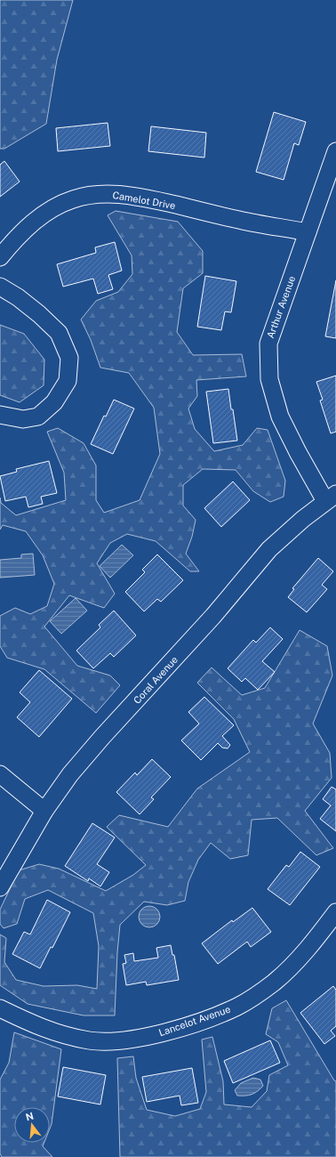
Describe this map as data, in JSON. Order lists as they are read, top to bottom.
{
  "streets": {
    "street": [
      "Camelot Drive",
      "Arthur Avenue",
      "Coral Avenue",
      "Lancelot Avenue"
    ]
  },
  "crossings": [
    ["Camelot Drive", "Arthur Avenue"],
    ["Arthur Avenue", "Coral Avenue"]
  ],
  "north": "top"
}
